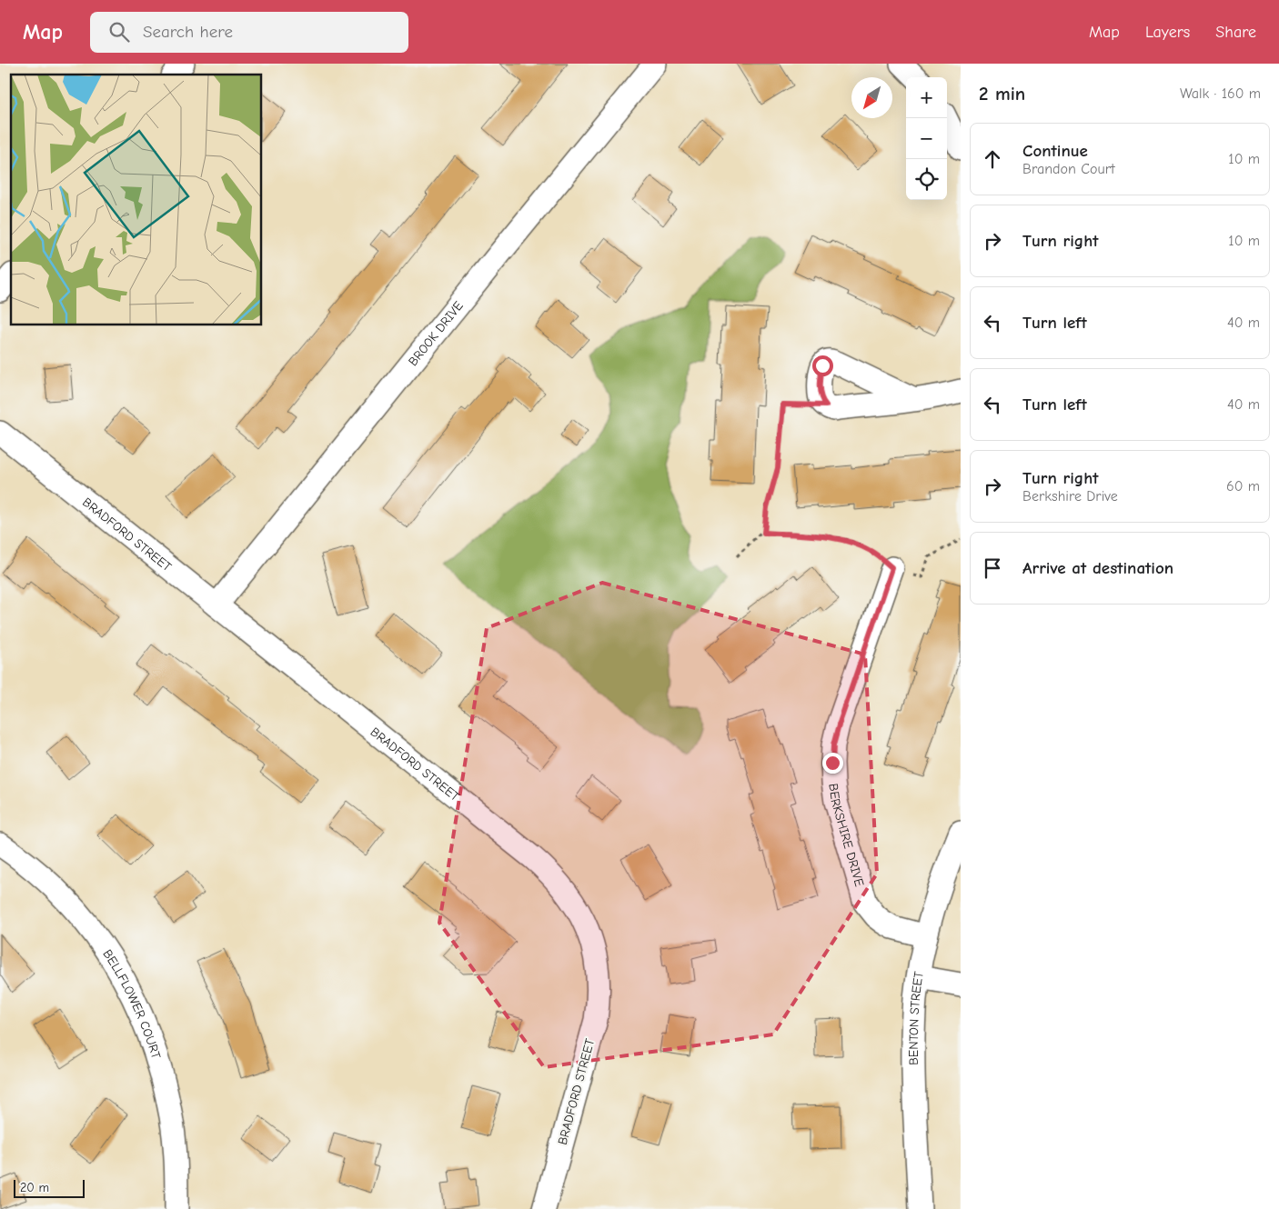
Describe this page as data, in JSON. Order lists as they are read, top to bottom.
{
  "streets": {
    "street": [
      "BROOK DRIVE",
      "BRADFORD STREET",
      "BERKSHIRE DRIVE",
      "BELLFLOWER COURT",
      "BENTON STREET"
    ]
  },
  "crossings": [
    ["BROOK DRIVE", "BRADFORD STREET"],
    ["BERKSHIRE DRIVE", "BENTON STREET"]
  ],
  "scale_bar": "20 m",
  "north": "bottom left",
  "page": {
    "header": "Map",
    "search": "Search here",
    "nav": ["Map", "Layers", "Share"],
    "heading": ["2 min", "Walk · 160 m"],
    "map_buttons": ["+", "−"],
    "list": [
      ["Continue", "Brandon Court", "10 m"],
      ["Turn right", "10 m"],
      ["Turn left", "40 m"],
      ["Turn left", "40 m"],
      ["Turn right", "Berkshire Drive", "60 m"],
      "Arrive at destination"
    ],
    "scale": "20 m"
  }
}
